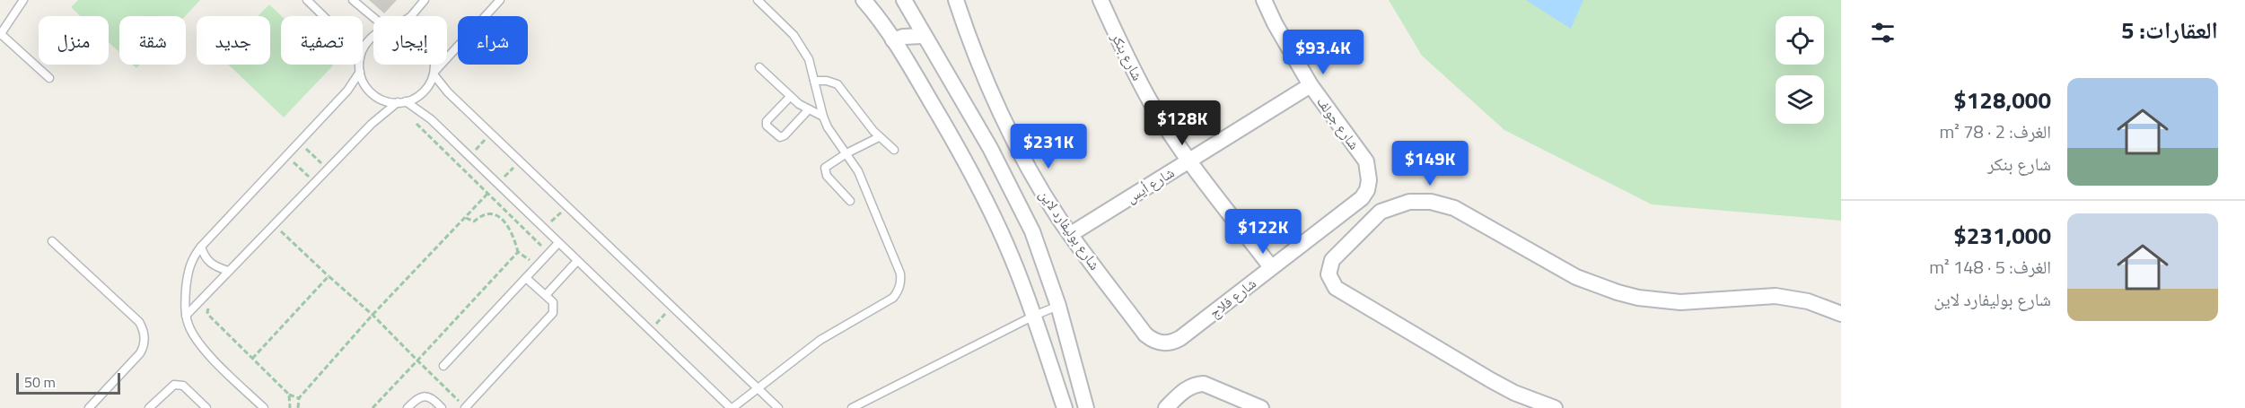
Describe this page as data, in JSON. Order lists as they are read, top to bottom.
{
  "streets": {
    "street": [
      "شارع بنكر",
      "شارع جولف",
      "شارع أيس",
      "شارع بوليفارد لاين",
      "شارع فلاج"
    ]
  },
  "crossings": [
    ["شارع بنكر", "شارع أيس"],
    ["شارع بنكر", "شارع فلاج"],
    ["شارع جولف", "شارع أيس"],
    ["شارع جولف", "شارع فلاج"],
    ["شارع أيس", "شارع بوليفارد لاين"],
    ["شارع بوليفارد لاين", "شارع فلاج"]
  ],
  "scale_bar": "50 m",
  "page": {
    "heading": "العقارات: 5",
    "chip": [
      "شراء",
      "إيجار",
      "تصفية",
      "جديد",
      "شقة",
      "منزل"
    ],
    "price": [
      "$93.4K",
      "$128K",
      "$231K",
      "$149K",
      "$122K"
    ],
    "list": [
      {
        "name": "$128,000",
        "note": "الغرف: 2 · 78 m² · شارع بنكر"
      },
      {
        "name": "$231,000",
        "note": "الغرف: 5 · 148 m² · شارع بوليفارد لاين"
      }
    ],
    "scale": "50 m"
  }
}
